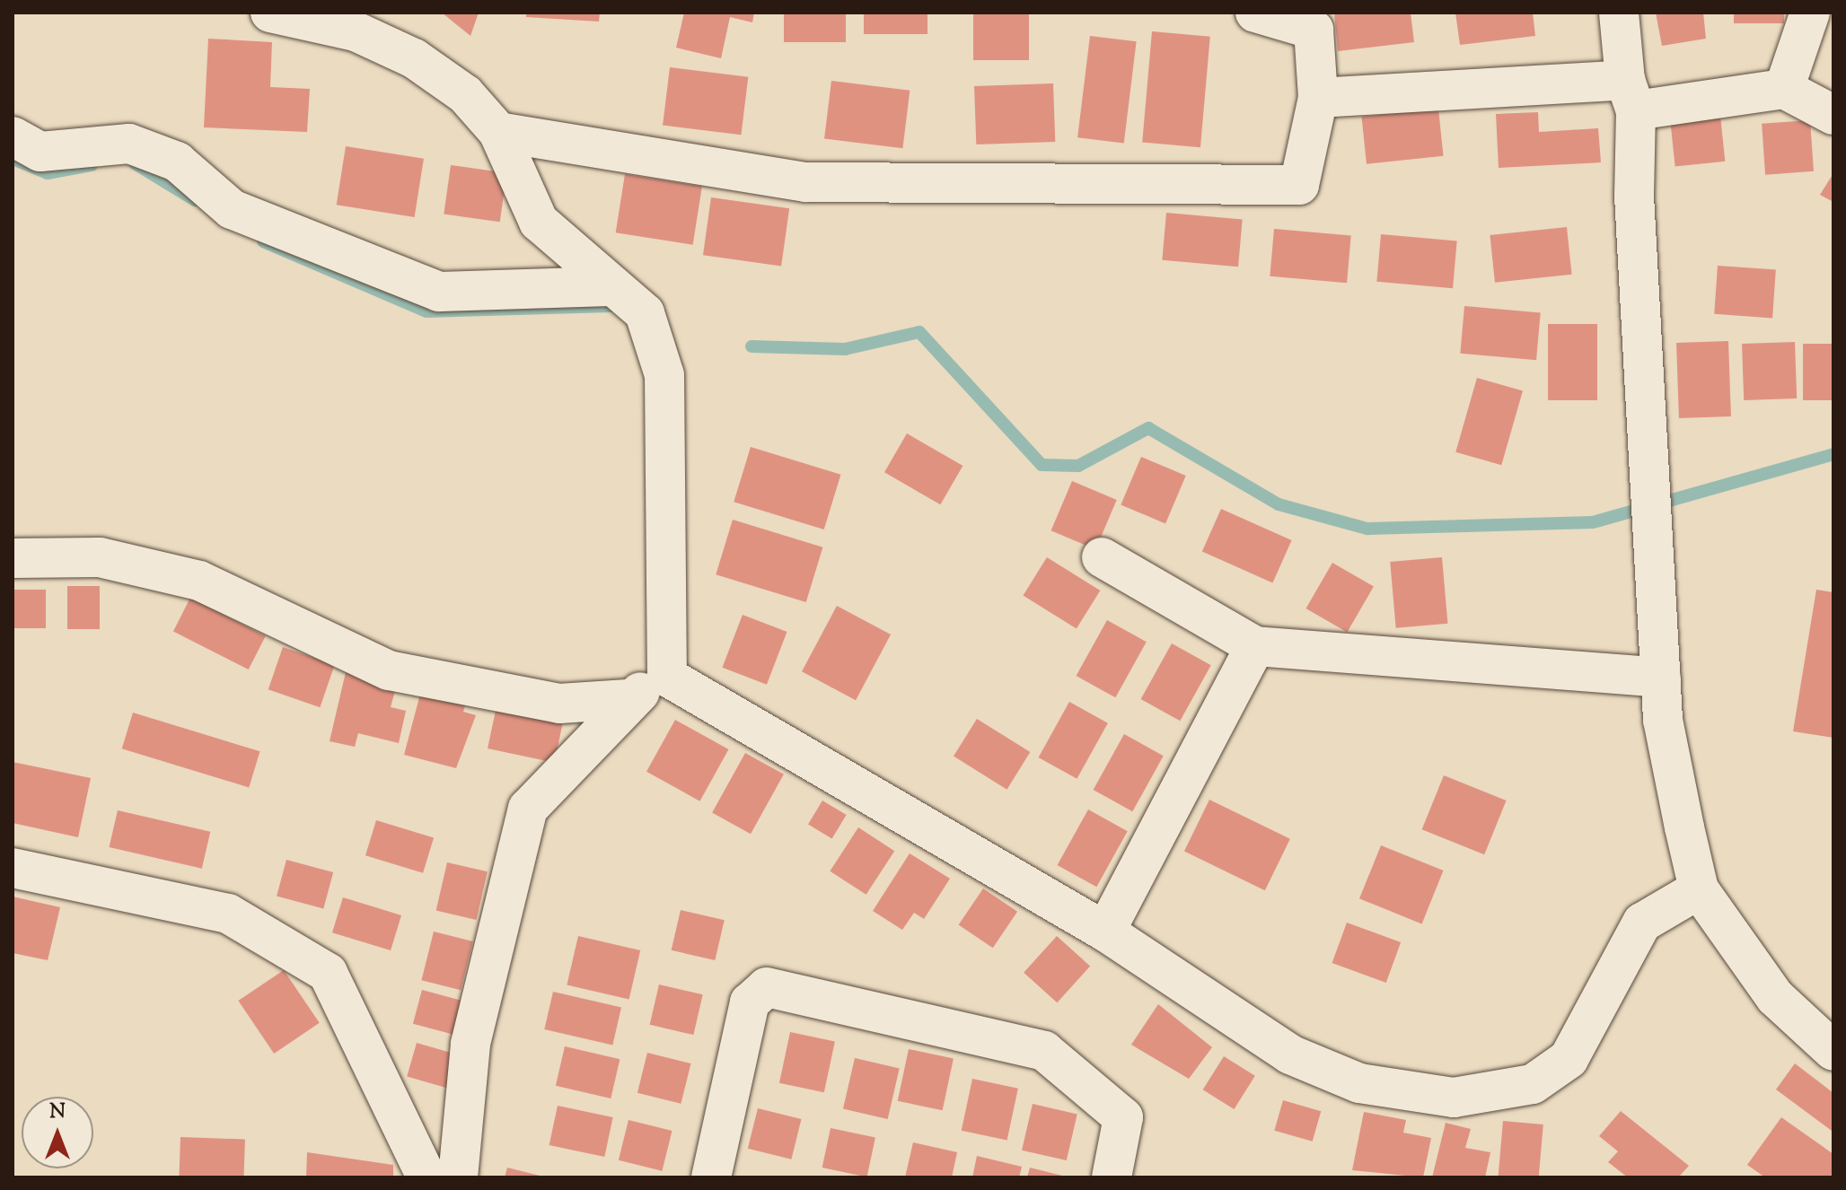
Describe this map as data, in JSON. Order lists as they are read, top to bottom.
{
  "north": "top"
}
